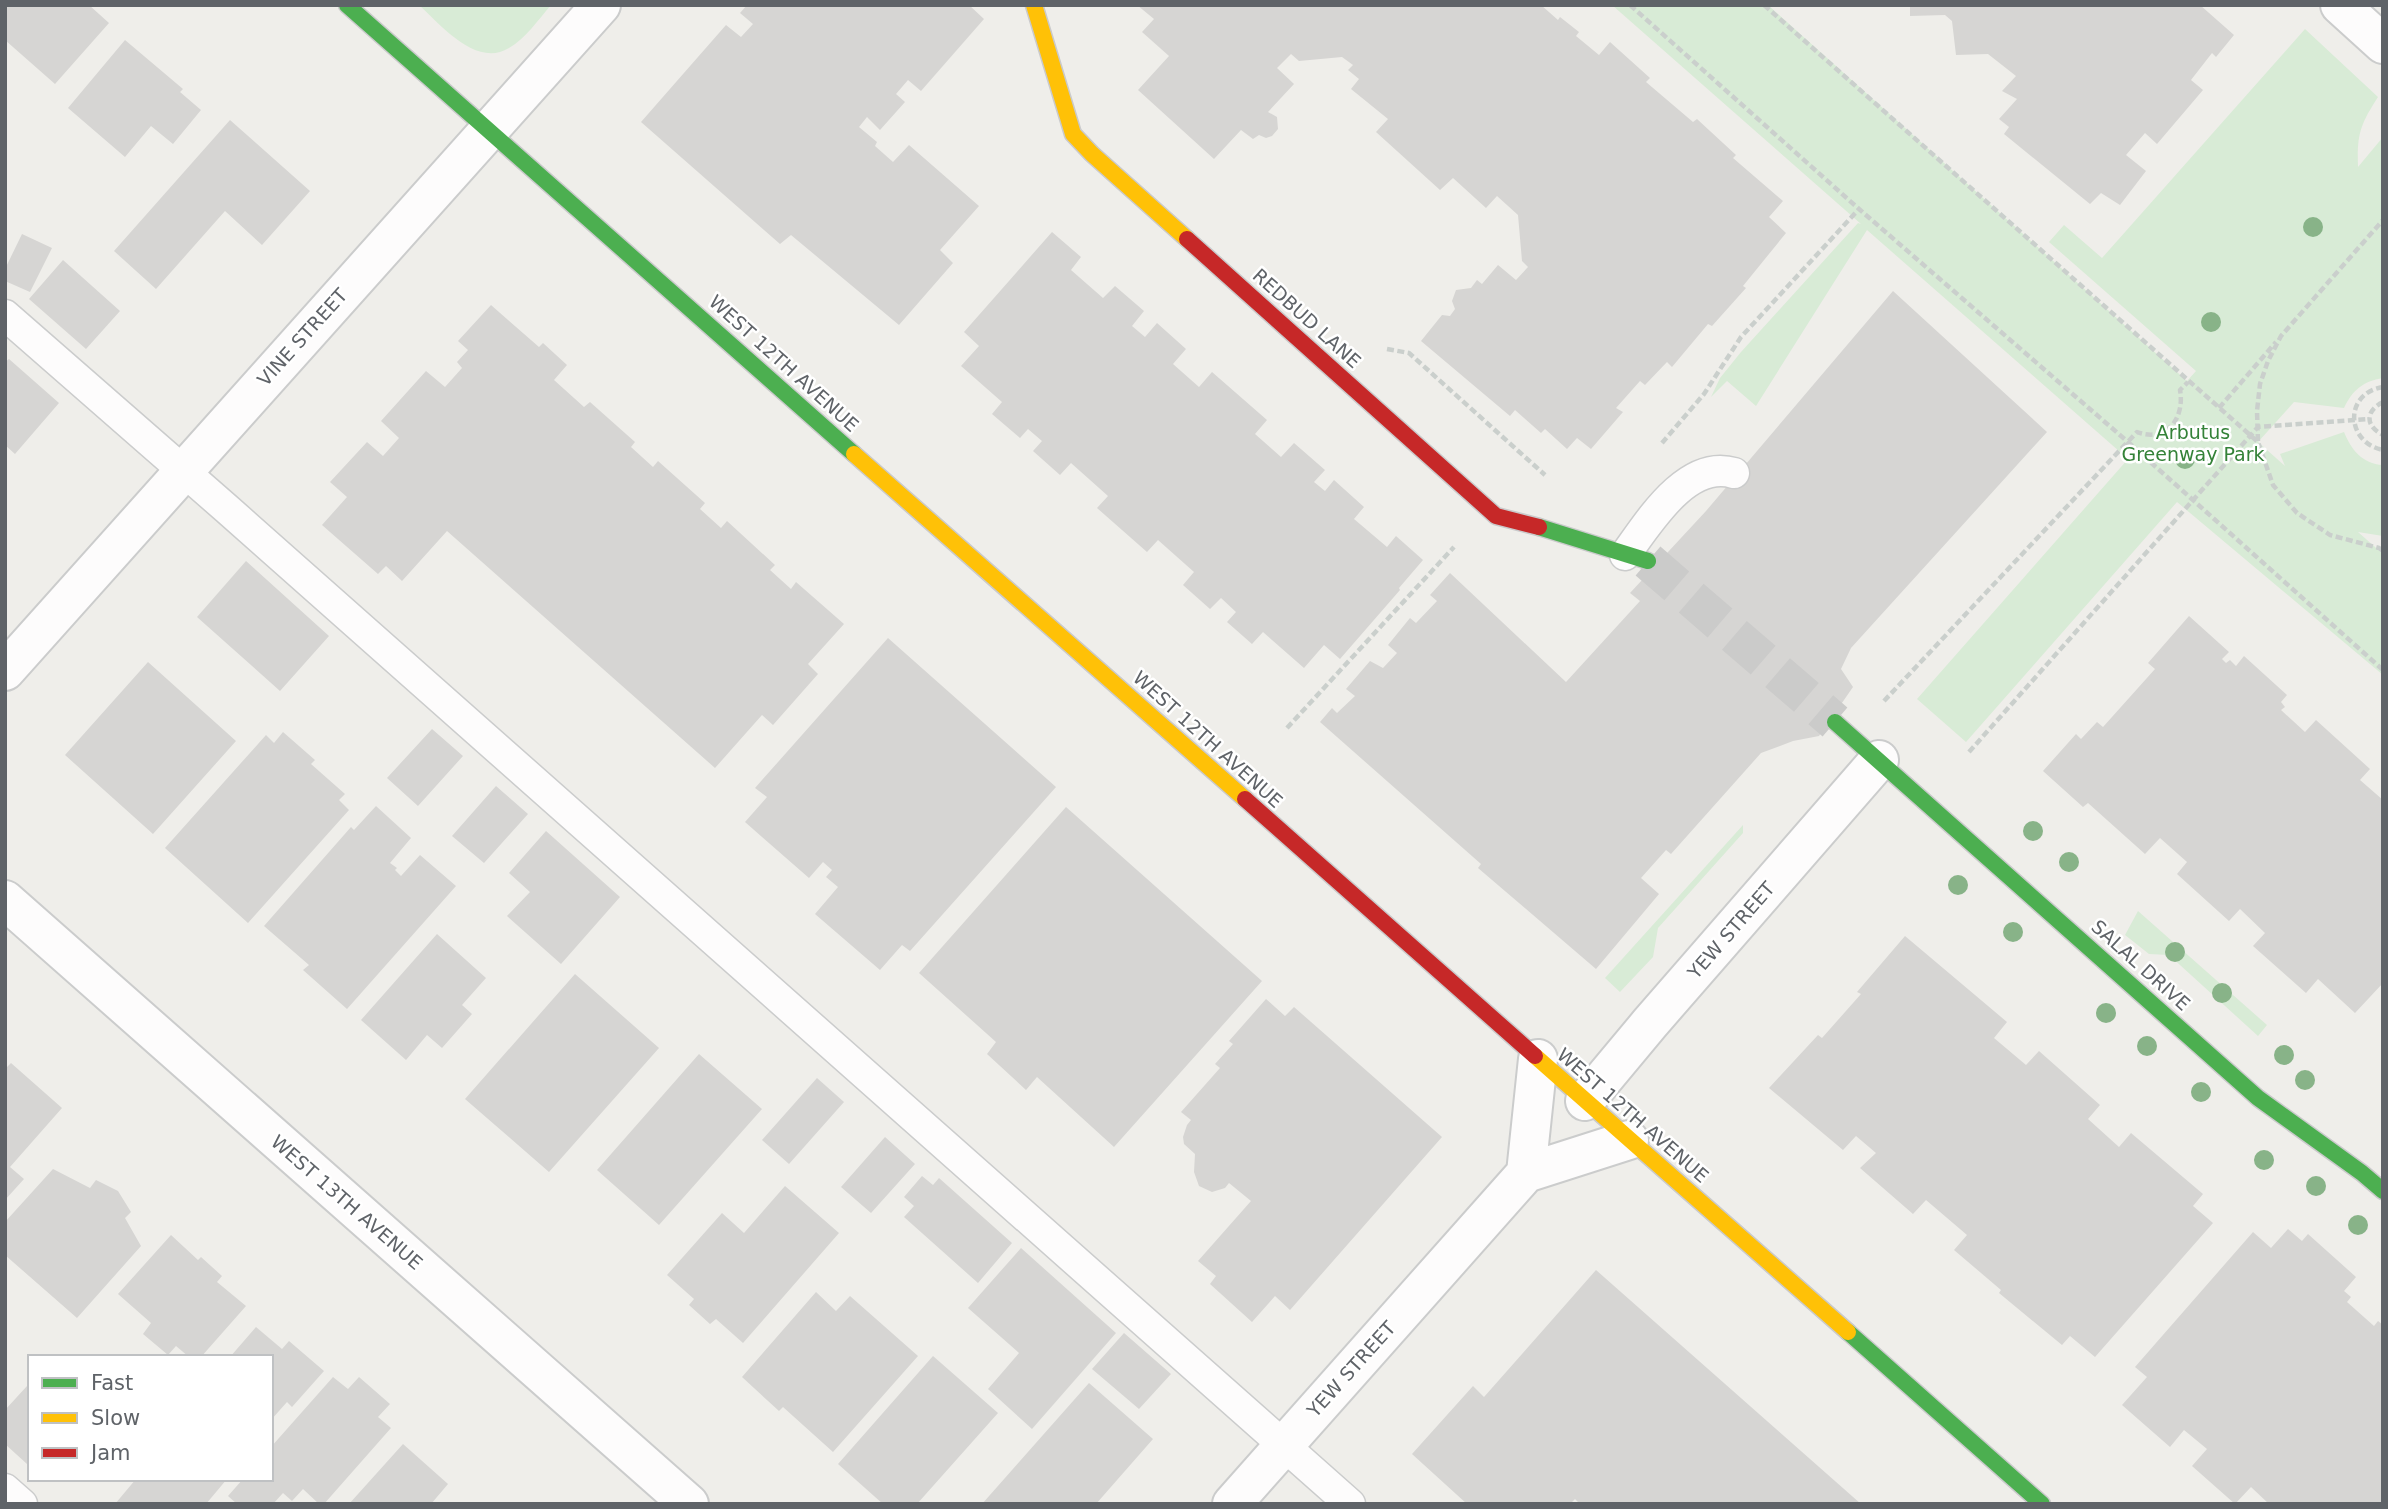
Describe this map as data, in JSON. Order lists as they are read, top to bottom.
{
  "streets": {
    "street": [
      "REDBUD LANE",
      "VINE STREET",
      "WEST 12TH AVENUE",
      "YEW STREET",
      "SALAL DRIVE",
      "WEST 13TH AVENUE"
    ]
  },
  "crossings": [
    ["VINE STREET", "WEST 12TH AVENUE"],
    ["WEST 12TH AVENUE", "YEW STREET"],
    ["YEW STREET", "SALAL DRIVE"]
  ],
  "parks": ["Arbutus Greenway Park"],
  "legend": ["Fast", "Slow", "Jam"]
}
